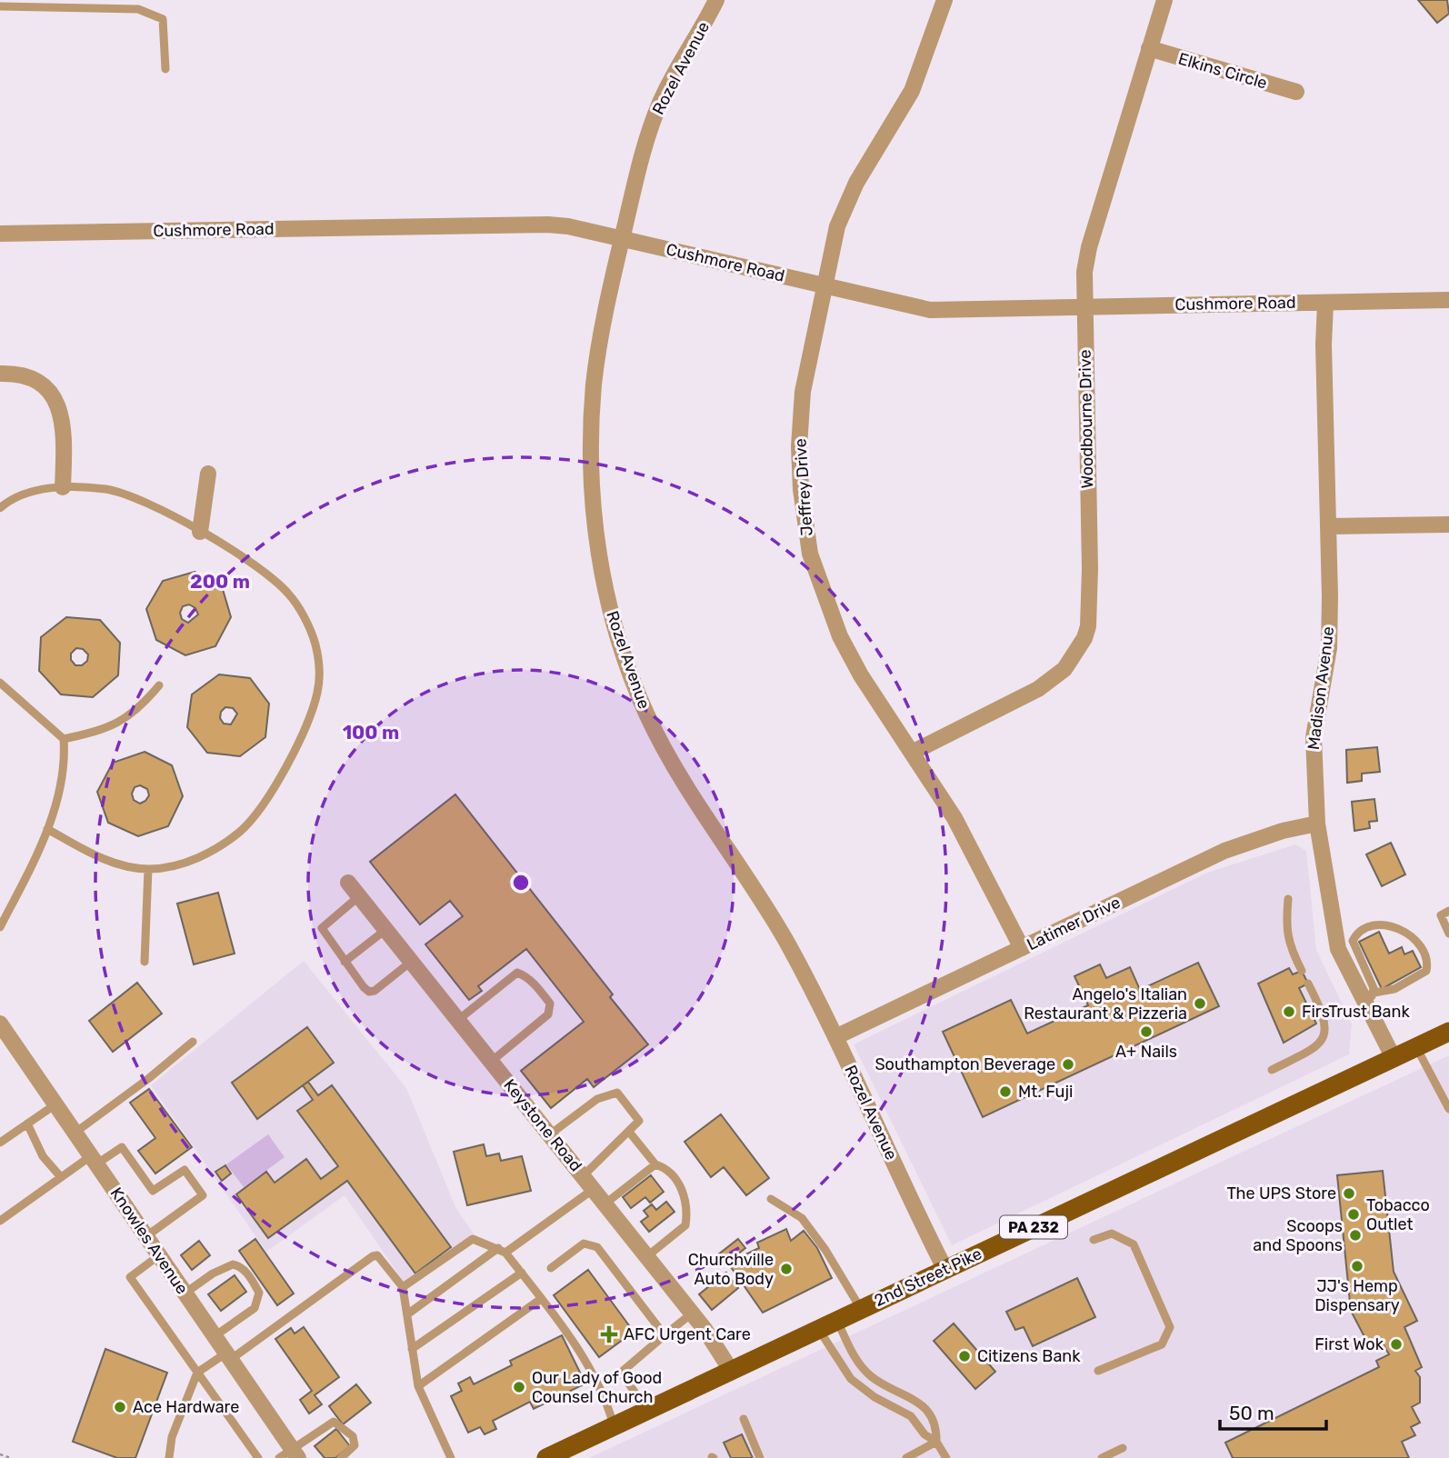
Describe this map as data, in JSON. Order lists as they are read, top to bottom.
{
  "streets": {
    "main road": ["PA 232", "2nd Street Pike"],
    "street": [
      "Rozel Avenue",
      "Elkins Circle",
      "Cushmore Road",
      "Woodbourne Drive",
      "Jeffrey Drive",
      "Madison Avenue",
      "Latimer Drive",
      "Keystone Road",
      "Knowles Avenue"
    ]
  },
  "crossings": [
    ["Rozel Avenue", "Cushmore Road"],
    ["Rozel Avenue", "Latimer Drive"],
    ["Rozel Avenue", "2nd Street Pike"],
    ["Elkins Circle", "Woodbourne Drive"],
    ["Cushmore Road", "Woodbourne Drive"],
    ["Cushmore Road", "Jeffrey Drive"],
    ["Cushmore Road", "Madison Avenue"],
    ["Woodbourne Drive", "Jeffrey Drive"],
    ["Jeffrey Drive", "Latimer Drive"],
    ["Madison Avenue", "Latimer Drive"],
    ["Madison Avenue", "2nd Street Pike"],
    ["Keystone Road", "2nd Street Pike"]
  ],
  "places": {
    "other": [
      "Angelo's Italian Restaurant & Pizzeria",
      "FirsTrust Bank",
      "A+ Nails",
      "Southampton Beverage",
      "Mt. Fuji",
      "The UPS Store",
      "Tobacco Outlet",
      "Scoops and Spoons",
      "JJ's Hemp Dispensary",
      "Churchville Auto Body",
      "First Wok",
      "Citizens Bank",
      "Our Lady of Good Counsel Church",
      "Ace Hardware"
    ],
    "health": ["AFC Urgent Care"]
  },
  "scale_bar": "50 m",
  "rings": ["200 m", "100 m"]
}
